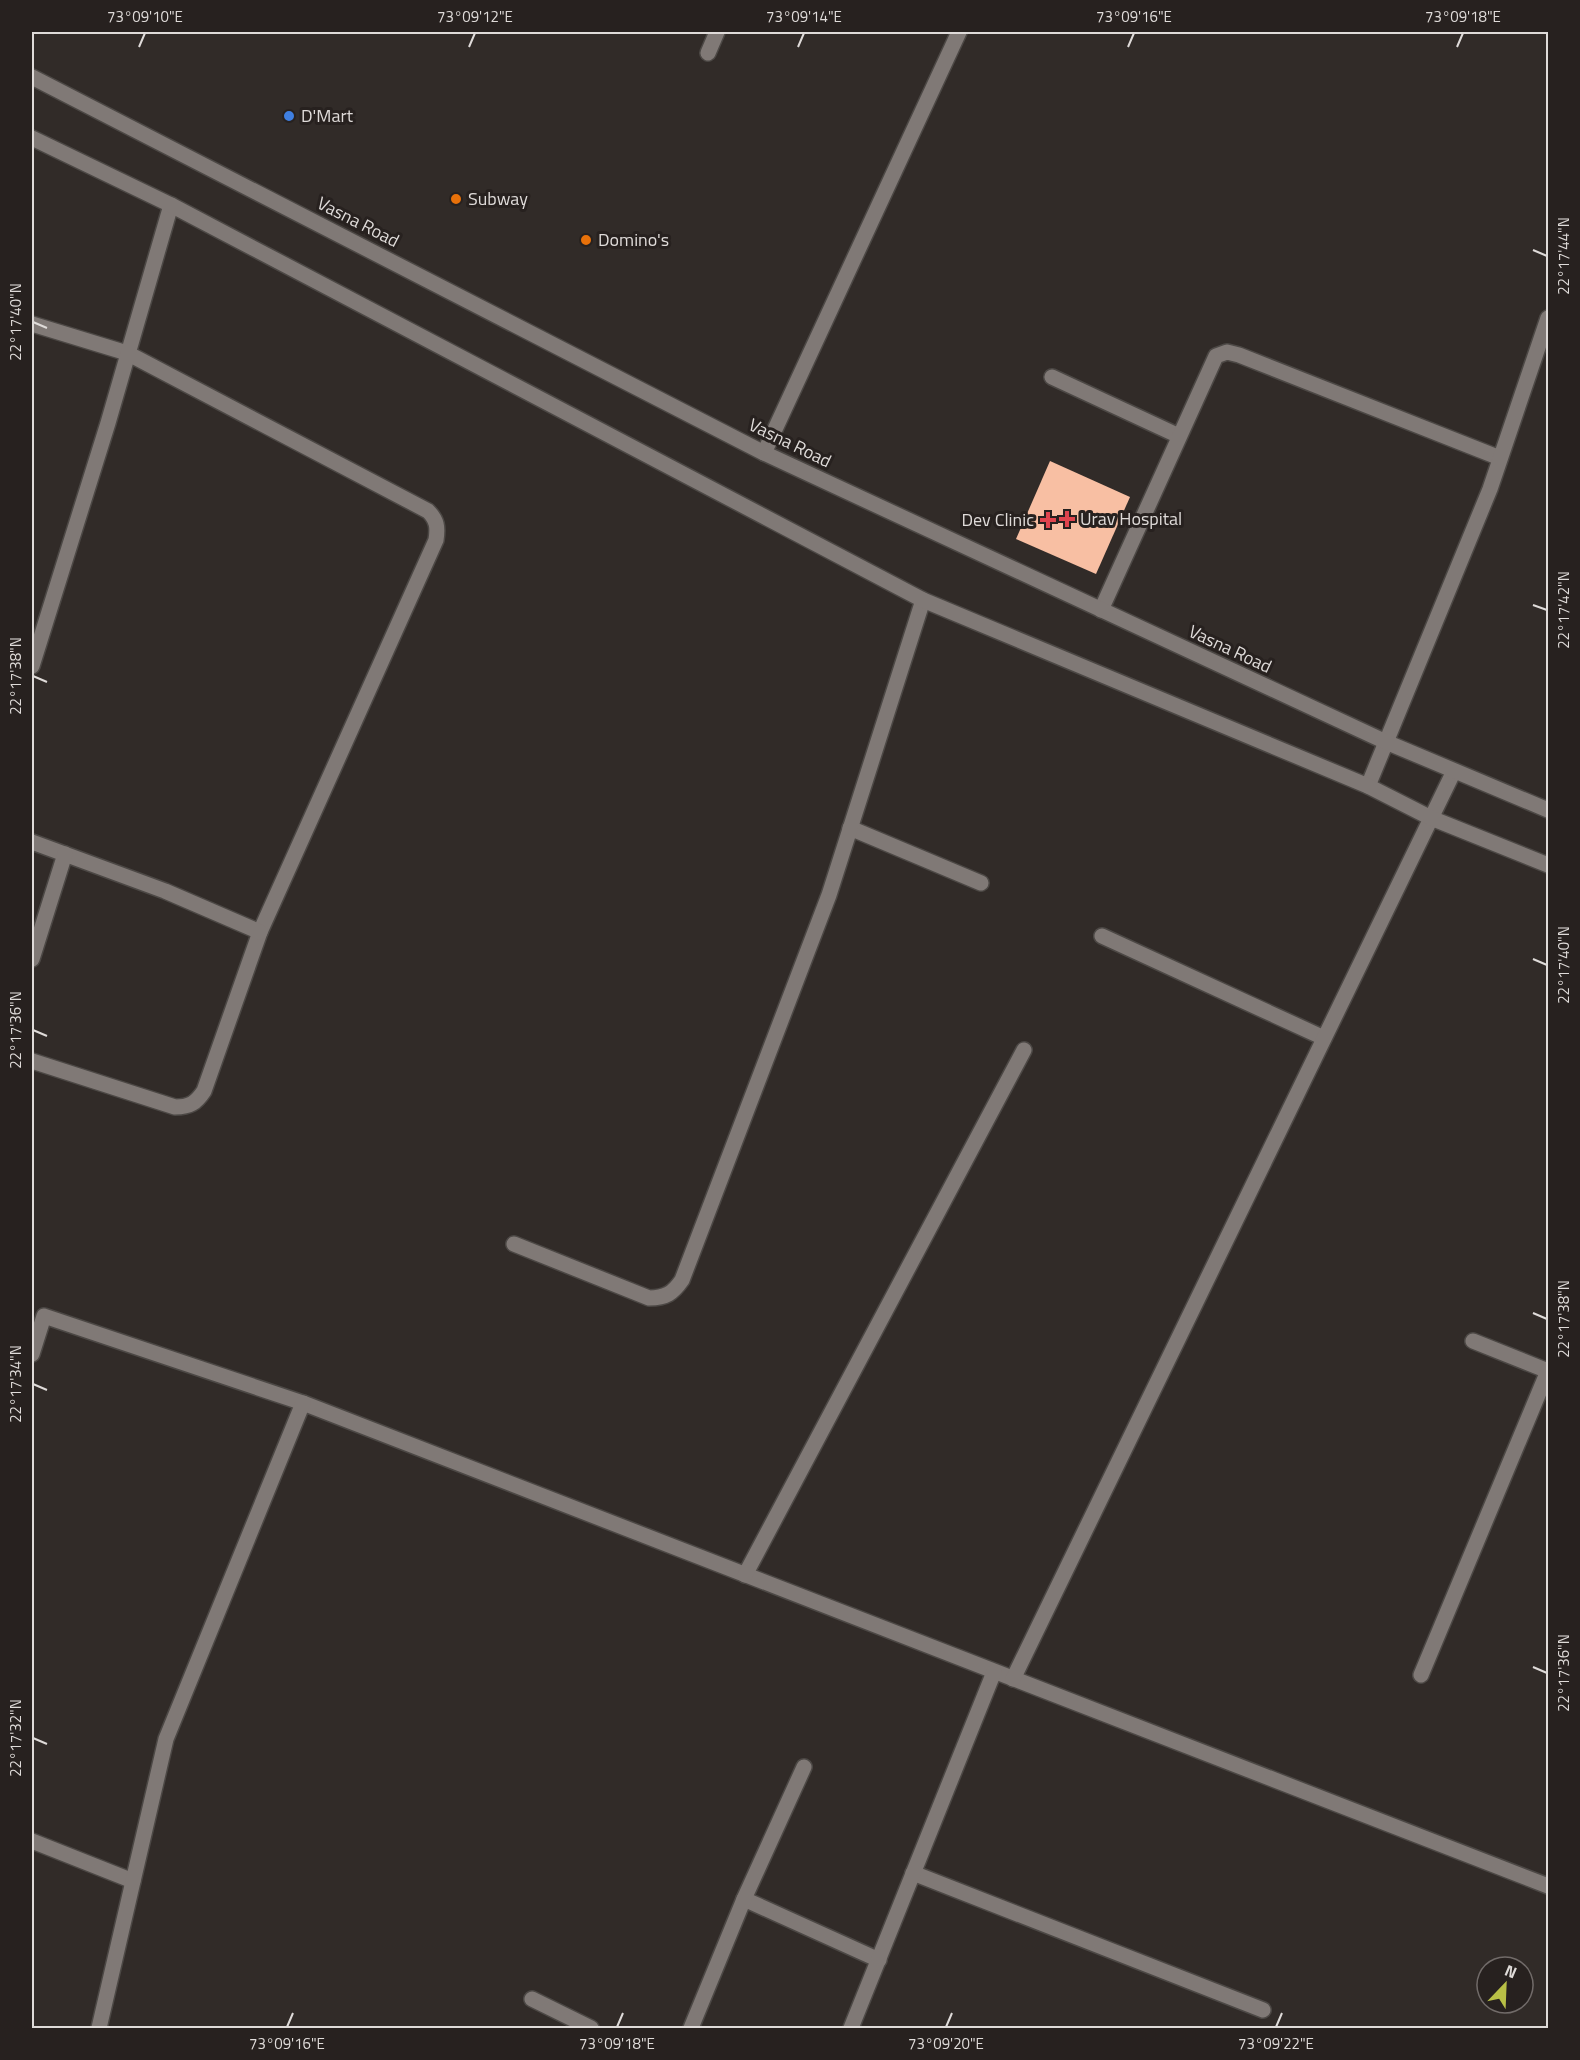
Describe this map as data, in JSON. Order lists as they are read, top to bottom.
{
  "streets": {
    "street": ["Vasna Road"]
  },
  "places": {
    "other": ["D'Mart", "Subway", "Domino's"],
    "health": ["Urav Hospital", "Dev Clinic"]
  },
  "north": "top right",
  "coordinates": [
    "73°09'10\"E",
    "73°09'12\"E",
    "73°09'14\"E",
    "73°09'16\"E",
    "73°09'18\"E",
    "22°17'44\"N",
    "22°17'40\"N",
    "22°17'42\"N",
    "22°17'38\"N",
    "22°17'36\"N",
    "22°17'34\"N",
    "22°17'32\"N",
    "73°09'20\"E",
    "73°09'22\"E"
  ]
}
